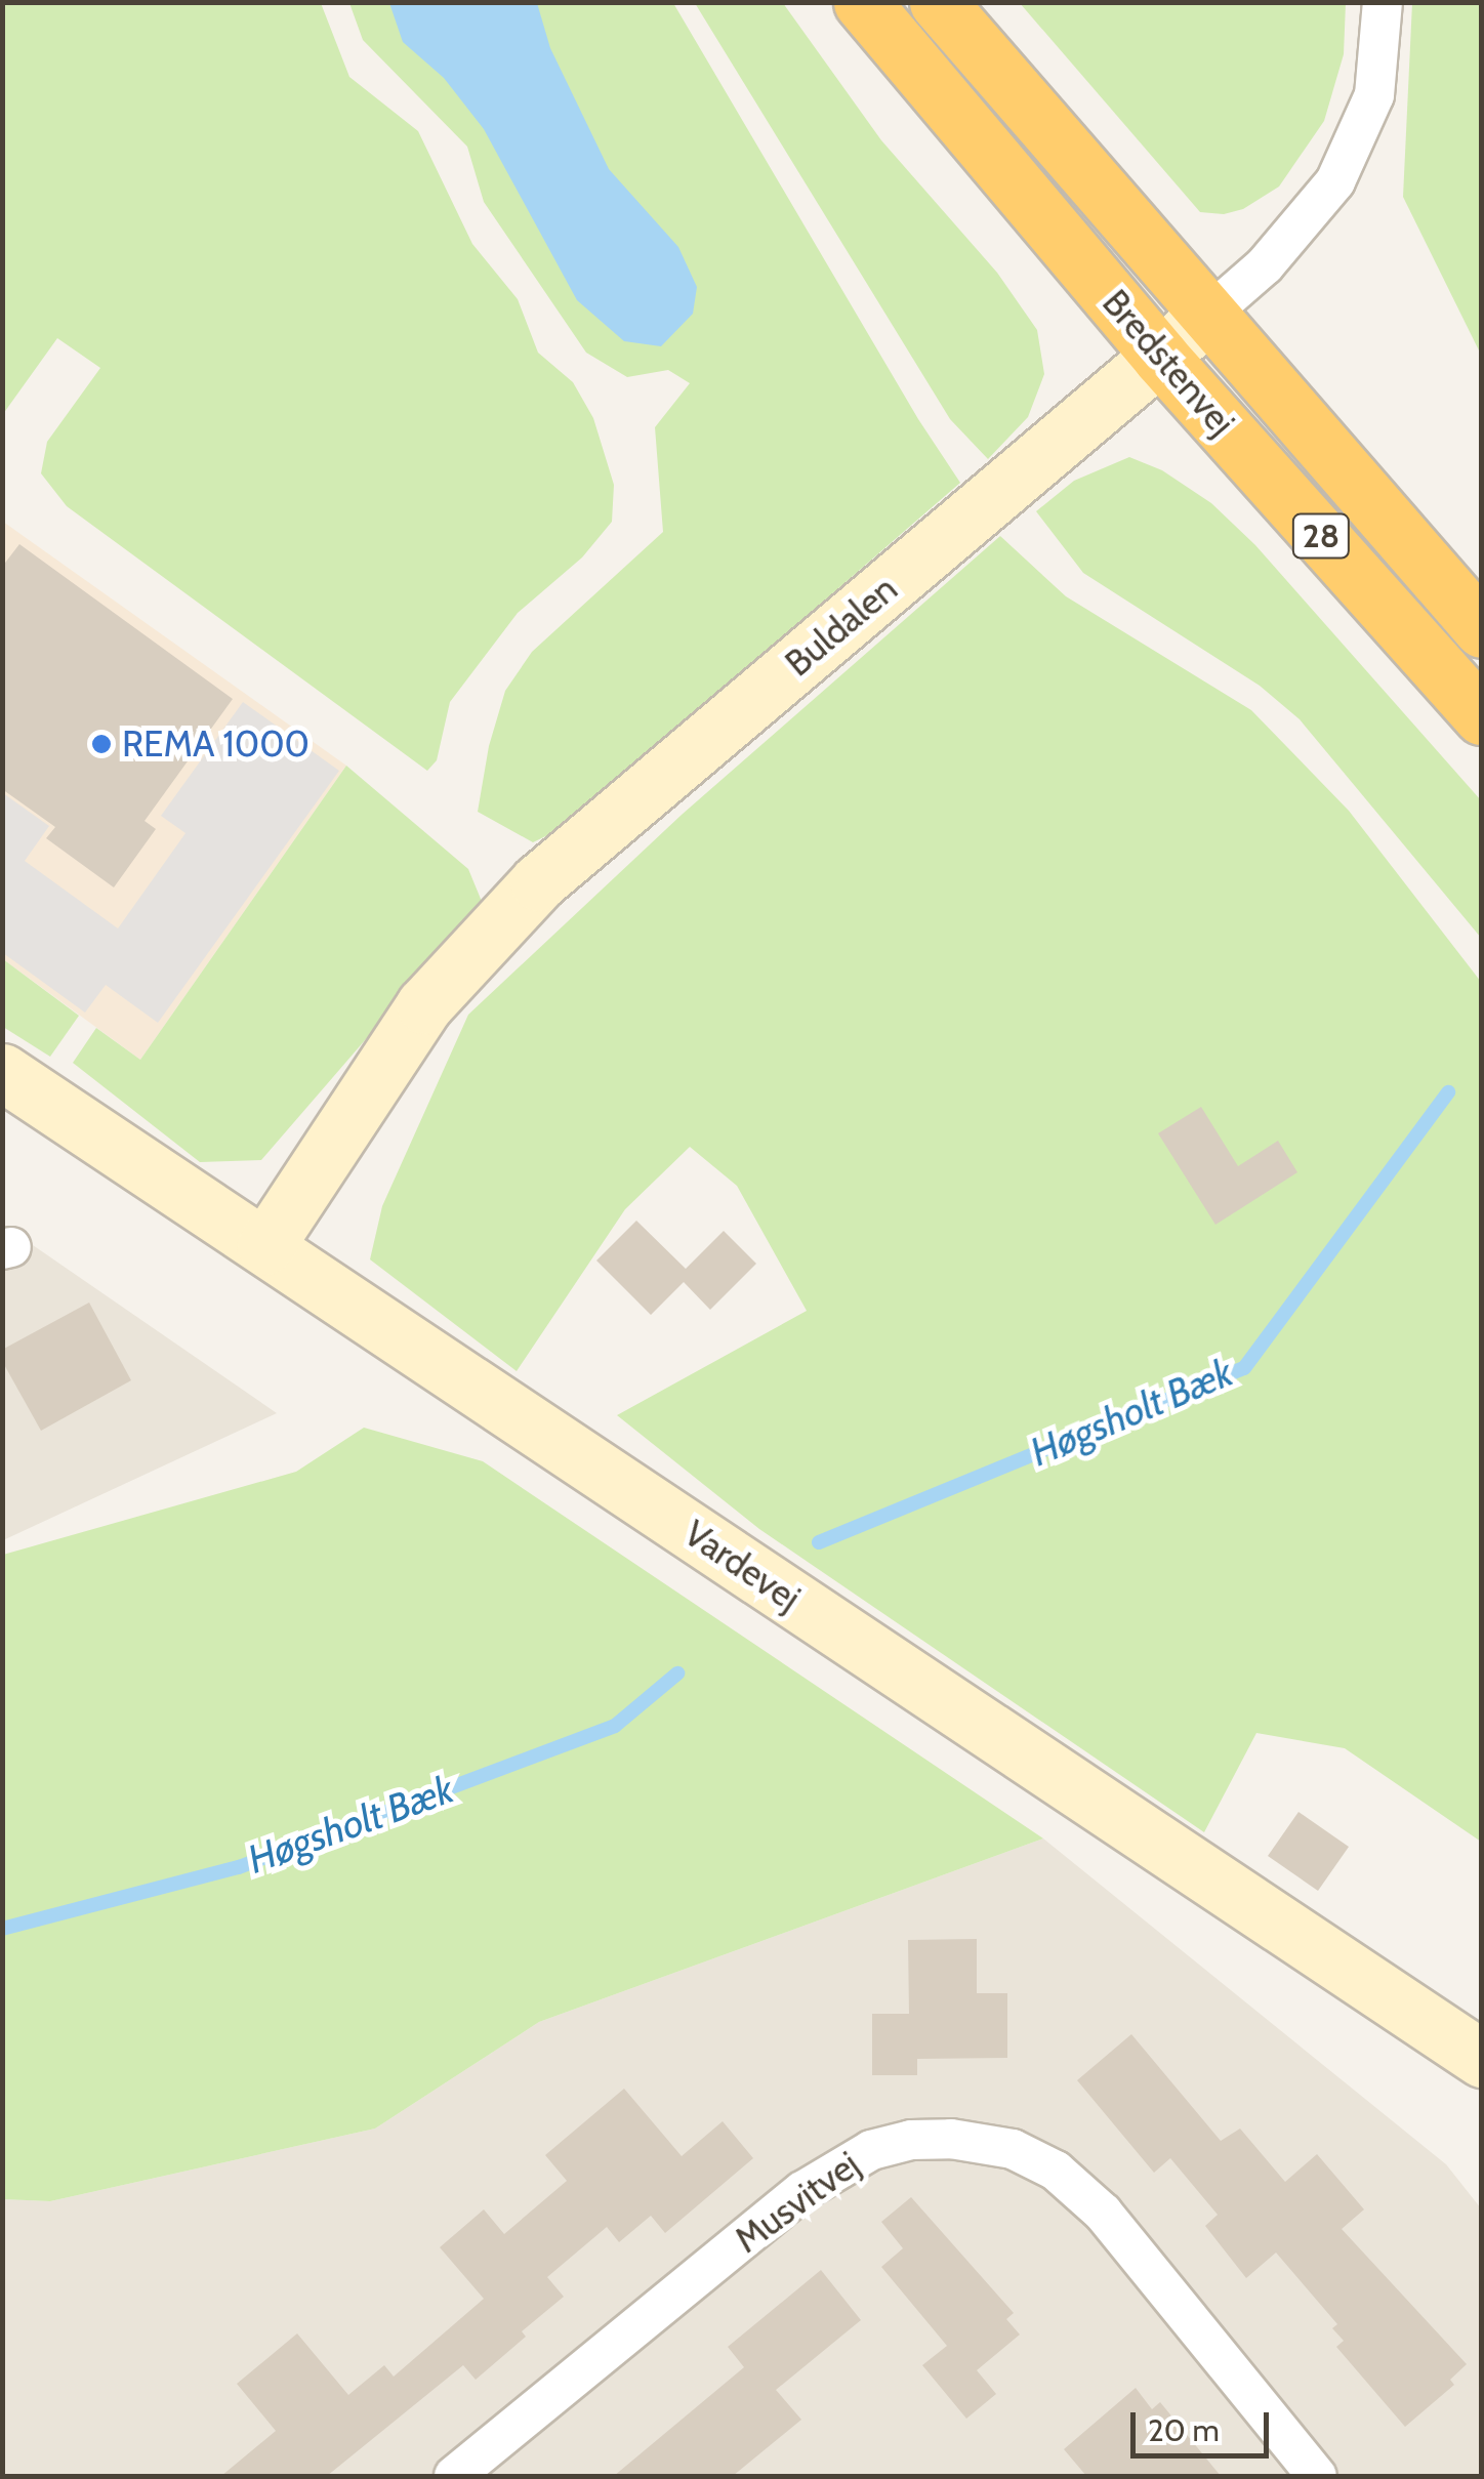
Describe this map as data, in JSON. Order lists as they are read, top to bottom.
{
  "streets": {
    "highway": ["Bredstenvej", "28"],
    "street": ["Buldalen", "Vardevej", "Musvitvej"]
  },
  "crossings": [
    ["Bredstenvej", "Buldalen"],
    ["Buldalen", "Vardevej"]
  ],
  "water": ["Høgsholt Bæk"],
  "places": ["REMA 1000"],
  "scale_bar": "20 m"
}
